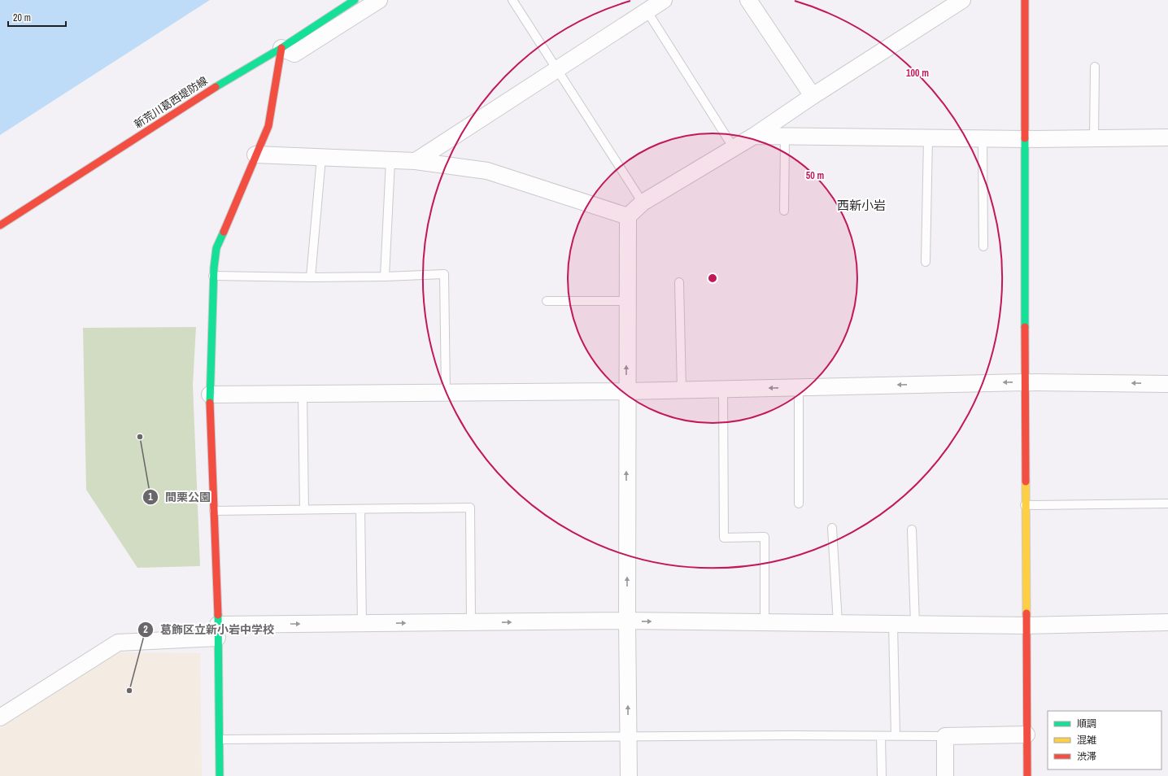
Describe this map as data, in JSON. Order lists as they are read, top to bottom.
{
  "streets": {
    "street": ["新荒川葛西堤防線"]
  },
  "districts": ["西新小岩"],
  "places": ["間栗公園", "葛飾区立新小岩中学校"],
  "legend": ["順調", "混雑", "渋滞"],
  "scale_bar": "20 m",
  "rings": ["100 m", "50 m"]
}
